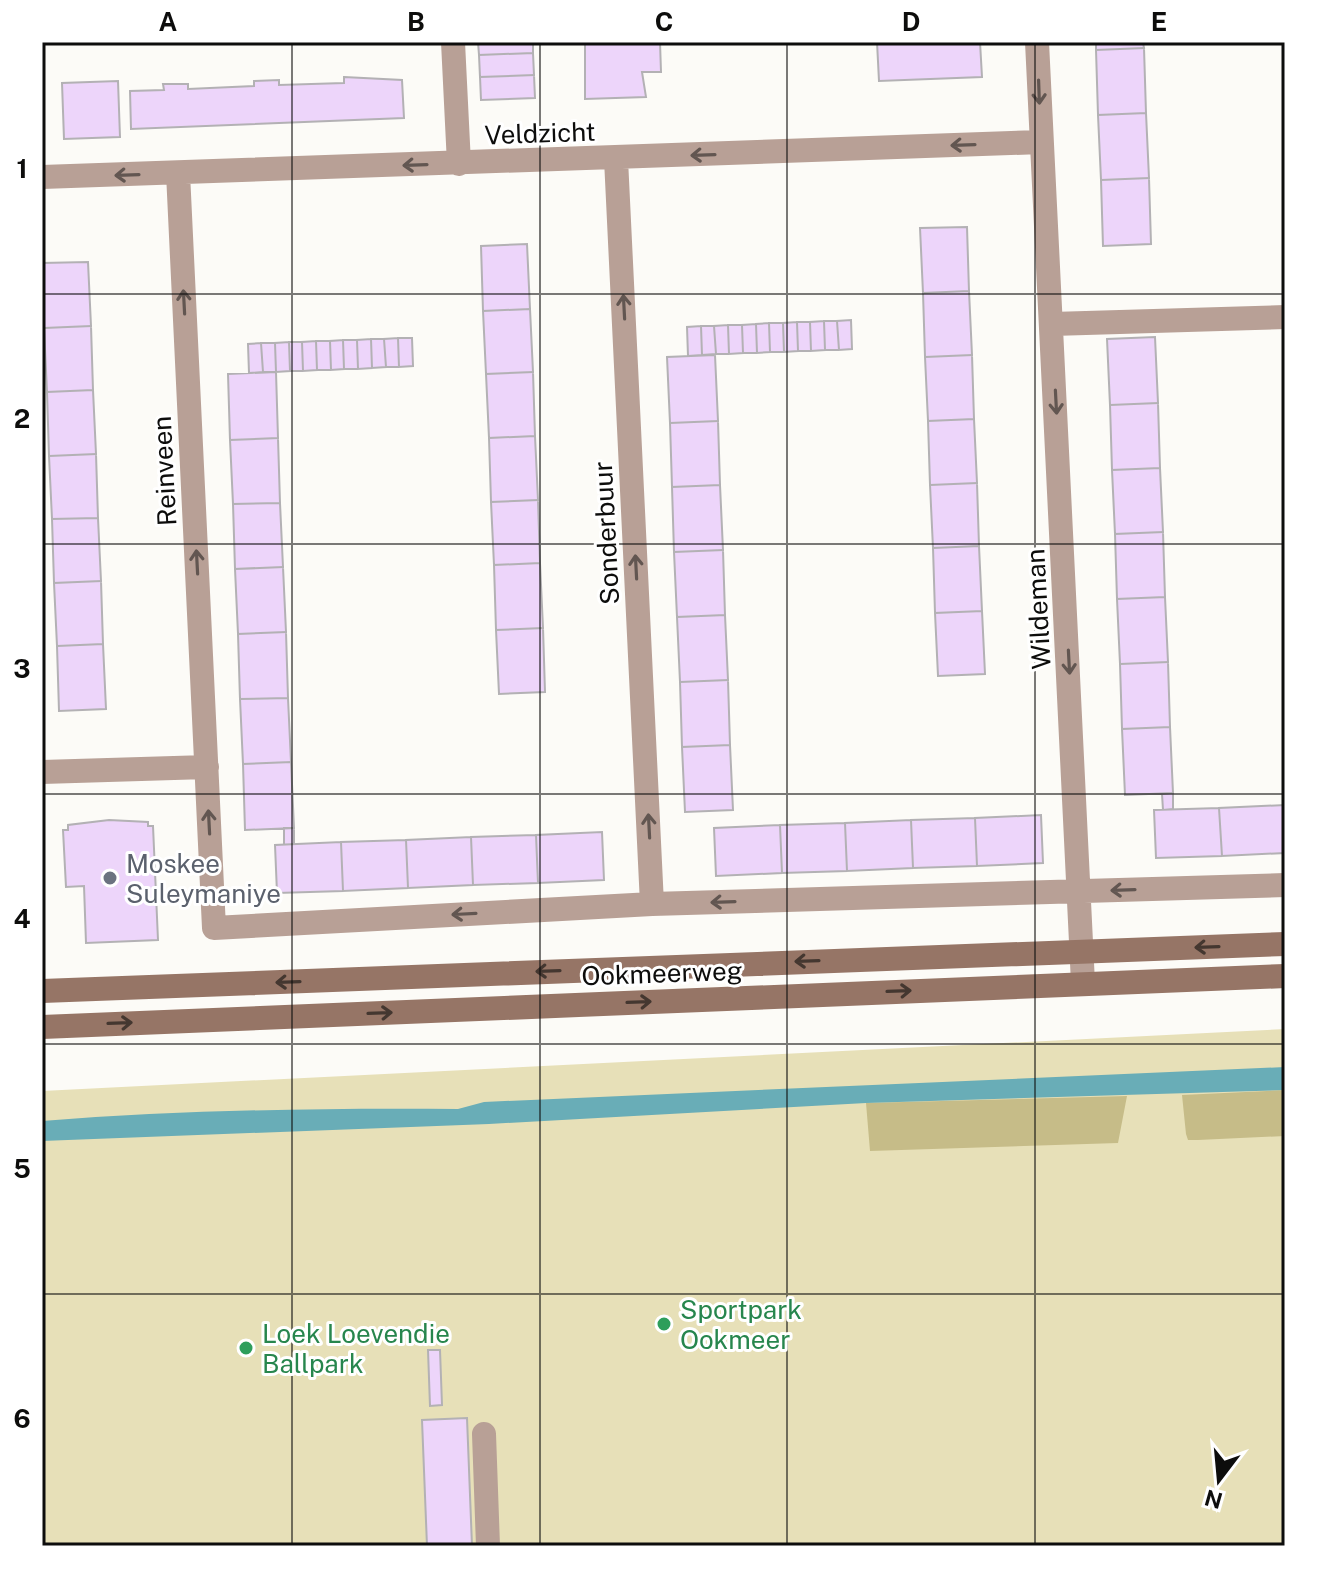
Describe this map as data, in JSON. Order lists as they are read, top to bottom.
{
  "streets": {
    "main road": ["Ookmeerweg"],
    "street": [
      "Veldzicht",
      "Reinveen",
      "Sonderbuur",
      "Wildeman"
    ]
  },
  "crossings": [
    ["Veldzicht", "Reinveen"],
    ["Veldzicht", "Sonderbuur"],
    ["Veldzicht", "Wildeman"],
    ["Reinveen", "Sonderbuur"],
    ["Wildeman", "Ookmeerweg"]
  ],
  "one_way": ["Veldzicht", "Sonderbuur", "Wildeman"],
  "places": ["Moskee Suleymaniye", "Sportpark Ookmeer", "Loek Loevendie Ballpark"],
  "north": "bottom",
  "grid": {
    "columns": [
      "A",
      "B",
      "C",
      "D",
      "E"
    ],
    "rows": [
      "1",
      "2",
      "3",
      "4",
      "5",
      "6"
    ]
  }
}
